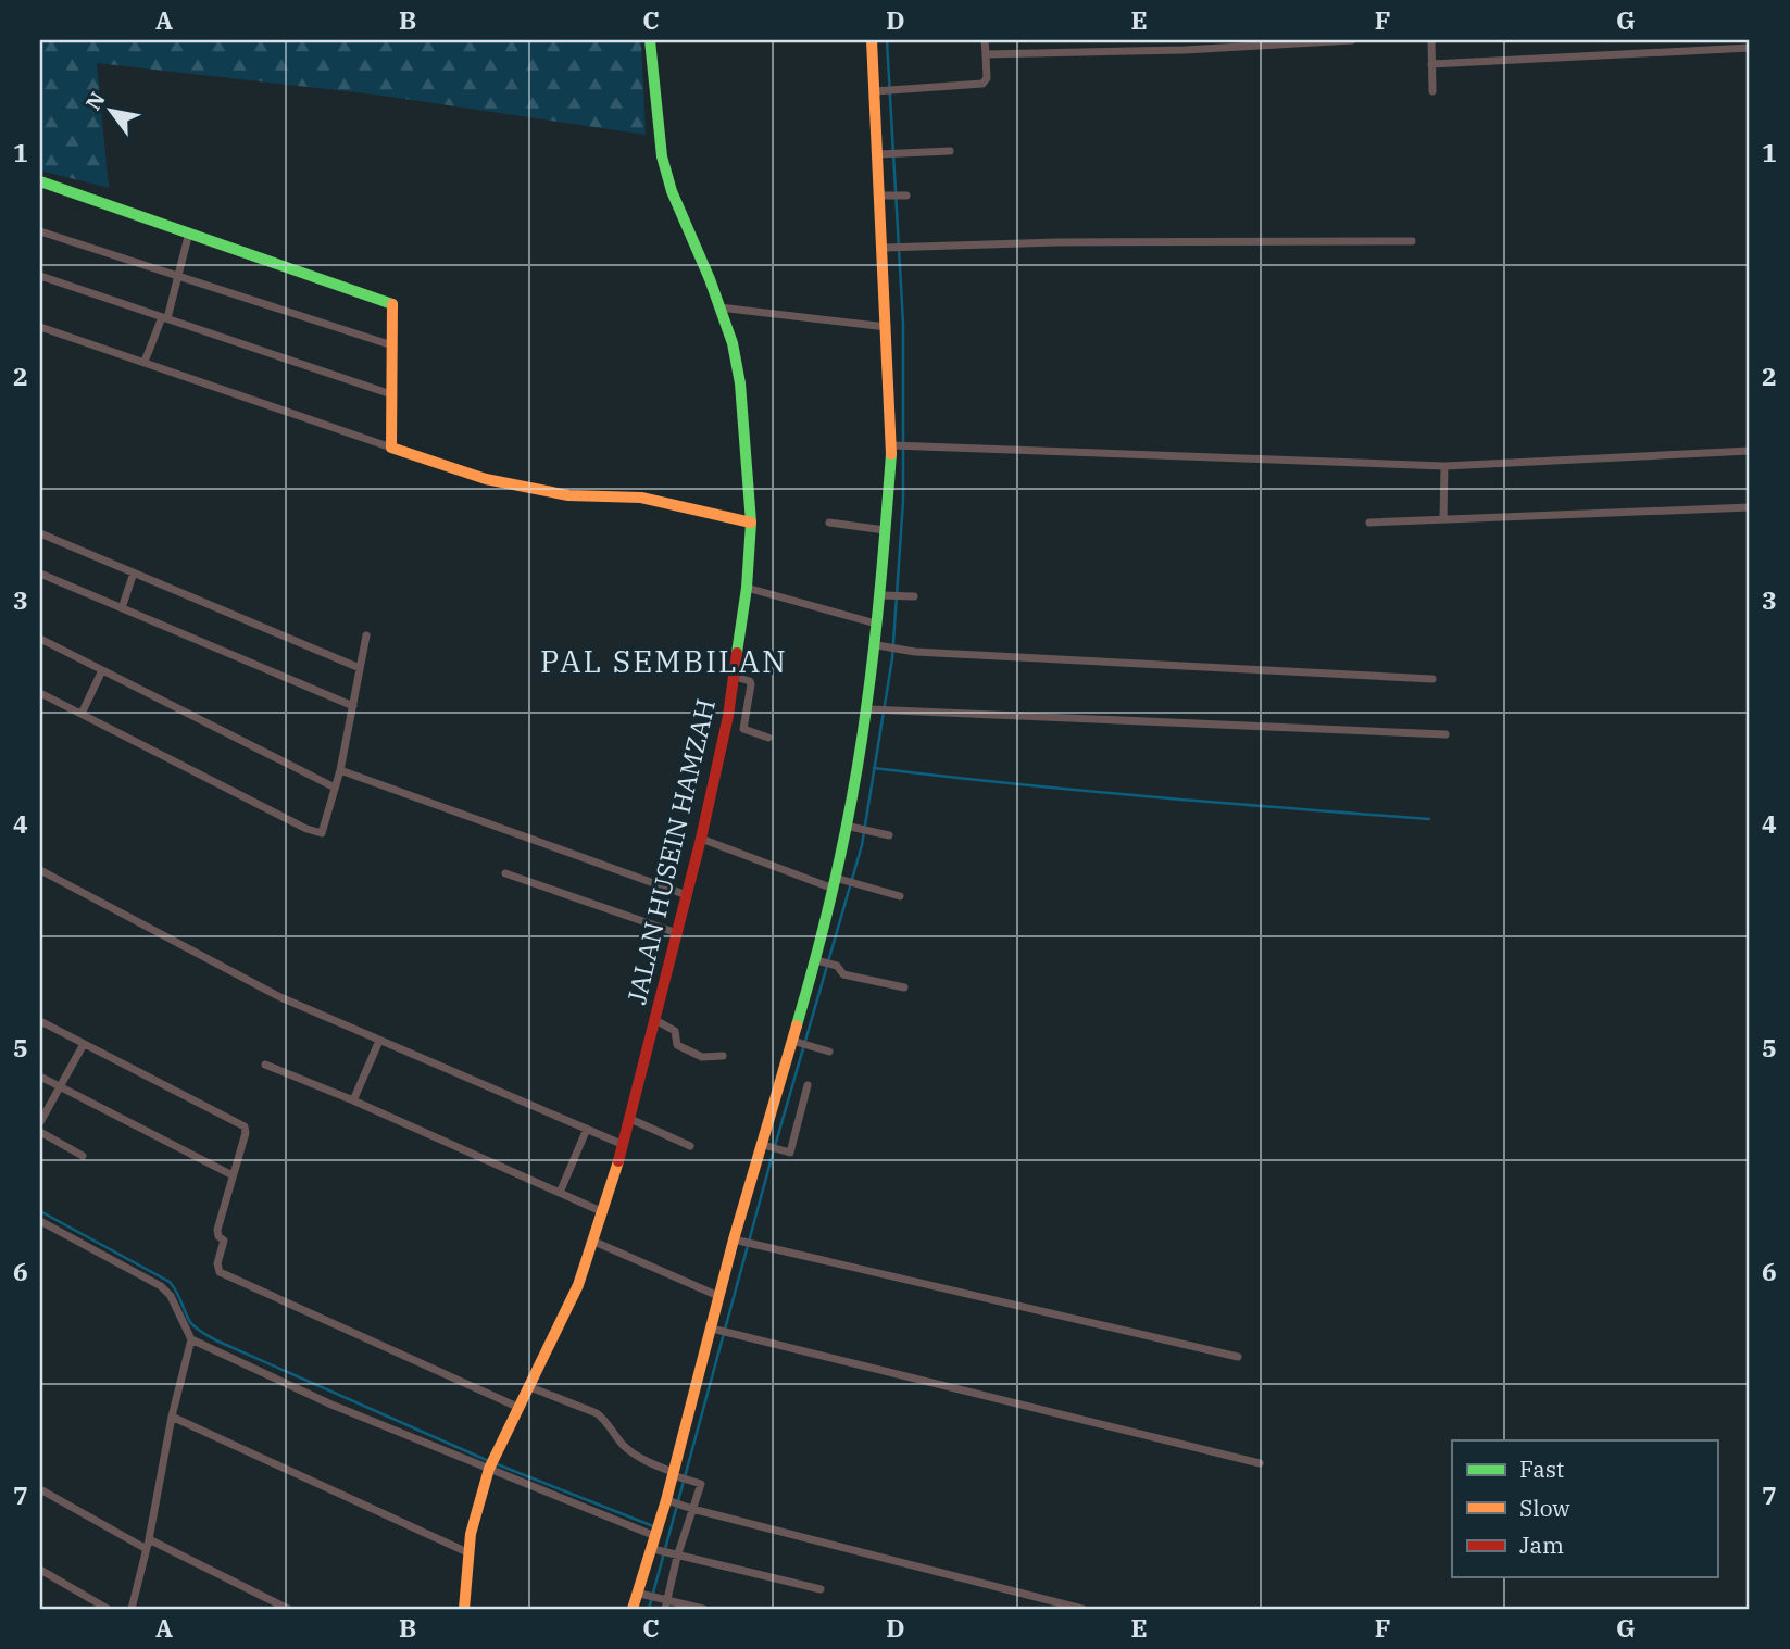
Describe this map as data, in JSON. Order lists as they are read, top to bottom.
{
  "streets": {
    "street": ["JALAN HUSEIN HAMZAH"]
  },
  "districts": ["PAL SEMBILAN"],
  "legend": ["Fast", "Slow", "Jam"],
  "north": "top left",
  "grid": {
    "columns": [
      "A",
      "B",
      "C",
      "D",
      "E",
      "F",
      "G"
    ],
    "rows": [
      "1",
      "2",
      "3",
      "4",
      "5",
      "6",
      "7"
    ]
  }
}
